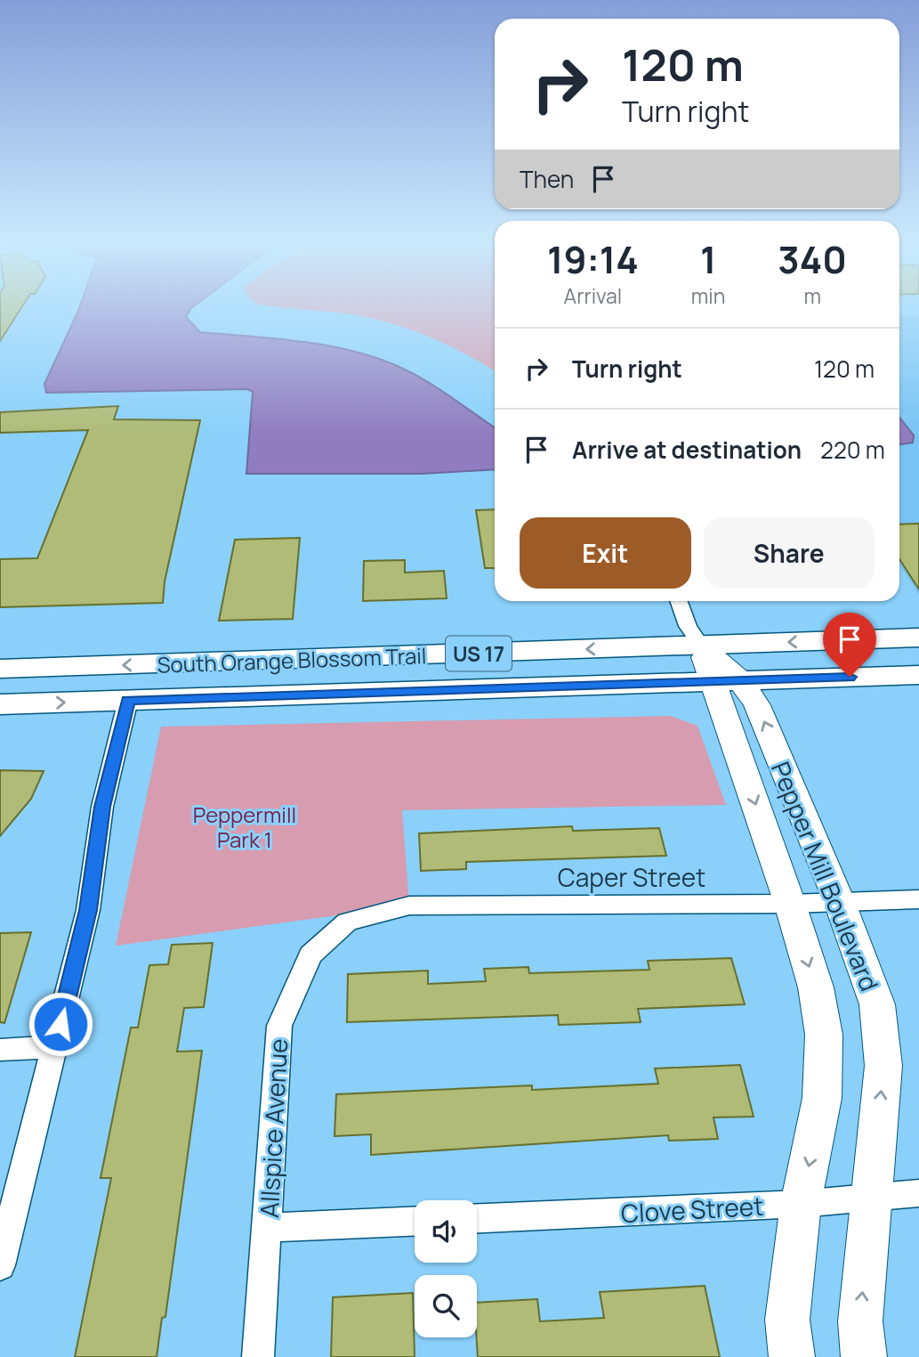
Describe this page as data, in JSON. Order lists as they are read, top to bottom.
{
  "streets": {
    "main road": ["US 17", "South Orange Blossom Trail"],
    "street": [
      "Pepper Mill Boulevard",
      "Caper Street",
      "Allspice Avenue",
      "Clove Street"
    ]
  },
  "crossings": [
    ["South Orange Blossom Trail", "Pepper Mill Boulevard"],
    ["Pepper Mill Boulevard", "Caper Street"],
    ["Pepper Mill Boulevard", "Clove Street"],
    ["Caper Street", "Allspice Avenue"]
  ],
  "parks": ["Peppermill Park 1"],
  "page": {
    "turn": ["120 m", "Turn right"],
    "then": "Then",
    "eta": [
      "19:14",
      "Arrival",
      "1",
      "min",
      "340",
      "m"
    ],
    "list": [
      {
        "name": "Turn right",
        "value": "120 m"
      },
      {
        "name": "Arrive at destination",
        "value": "220 m"
      }
    ],
    "buttons": ["Exit", "Share"]
  }
}
